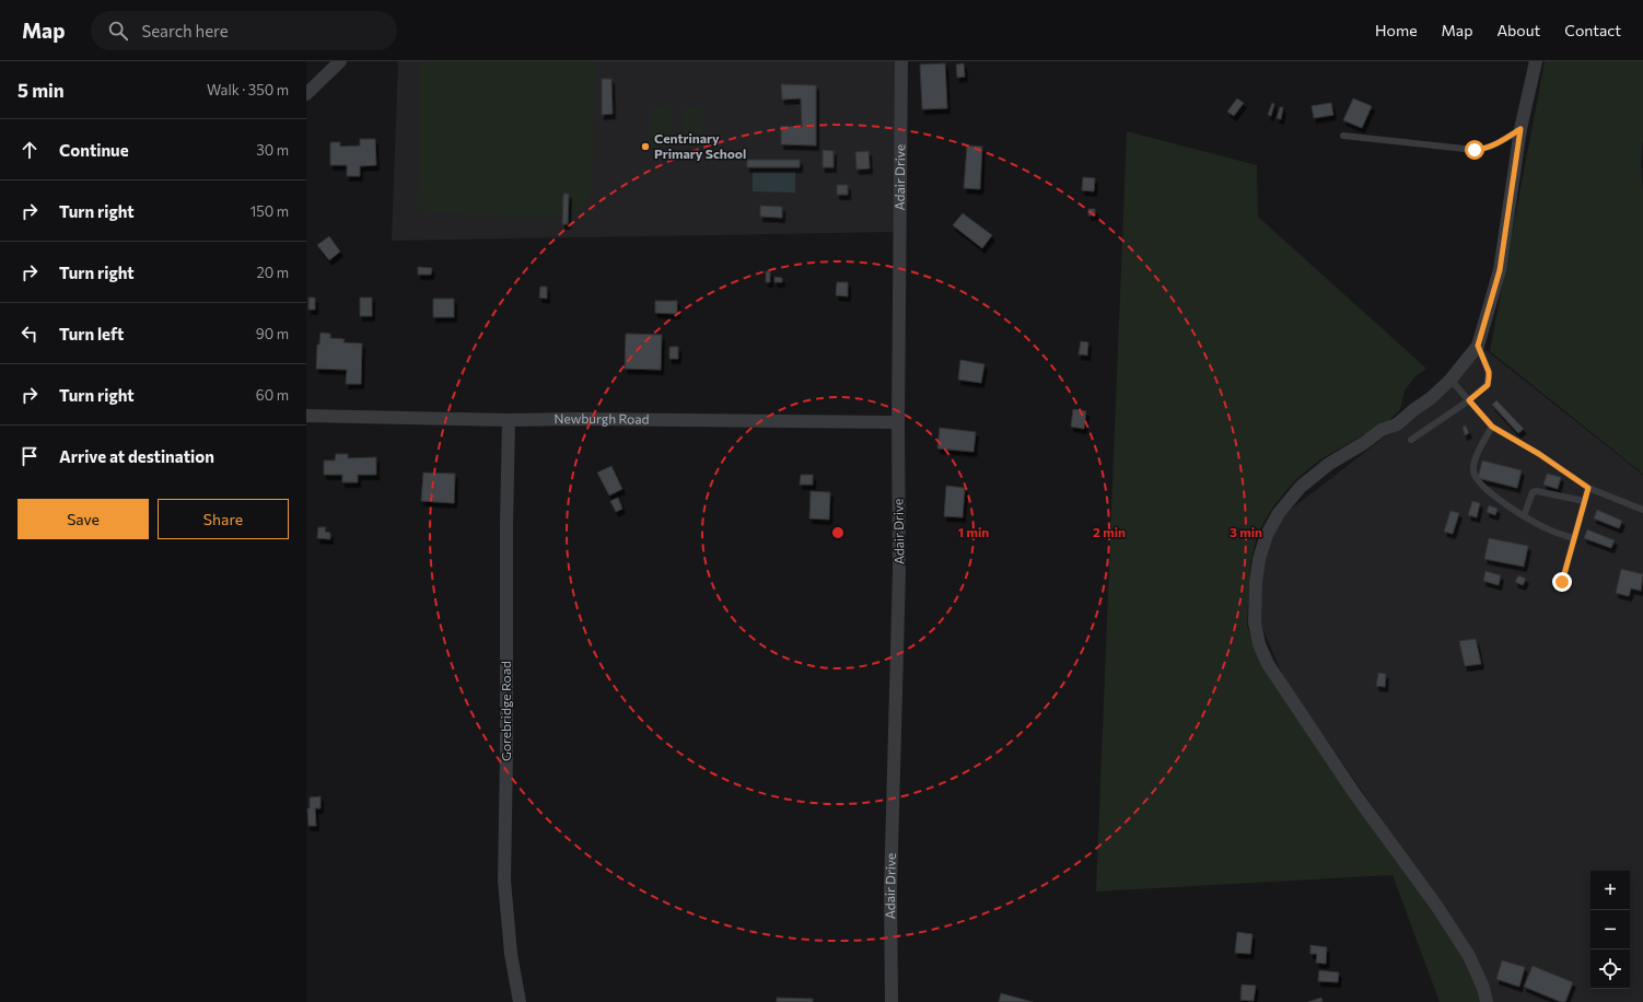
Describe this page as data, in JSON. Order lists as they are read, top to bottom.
{
  "streets": {
    "street": ["Adair Drive", "Newburgh Road", "Gorebridge Road"]
  },
  "crossings": [
    ["Adair Drive", "Newburgh Road"],
    ["Newburgh Road", "Gorebridge Road"]
  ],
  "places": ["Centrinary Primary School"],
  "page": {
    "header": "Map",
    "search": "Search here",
    "nav": [
      "Home",
      "Map",
      "About",
      "Contact"
    ],
    "heading": ["5 min", "Walk · 350 m"],
    "list": [
      ["Continue", "30 m"],
      ["Turn right", "150 m"],
      ["Turn right", "20 m"],
      ["Turn left", "90 m"],
      ["Turn right", "60 m"],
      "Arrive at destination"
    ],
    "buttons": ["Save", "Share"],
    "map_buttons": ["+", "−"]
  },
  "rings": ["1 min", "2 min", "3 min"]
}
